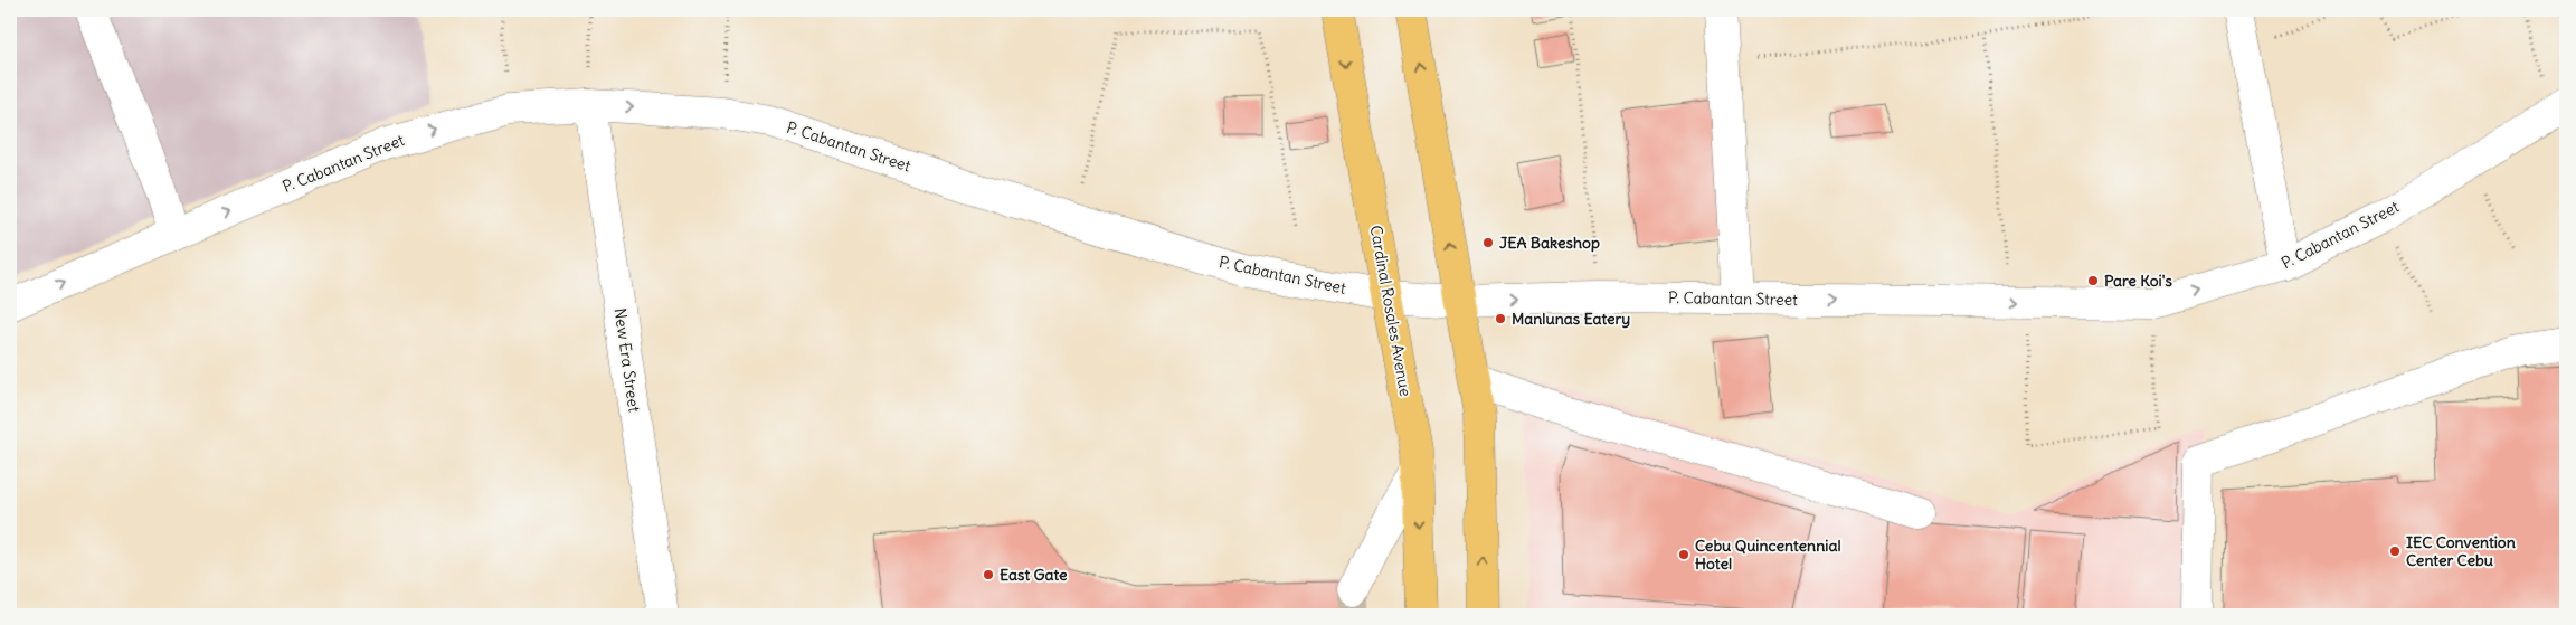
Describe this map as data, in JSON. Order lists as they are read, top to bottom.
{
  "streets": {
    "main road": ["Cardinal Rosales Avenue"],
    "street": ["P. Cabantan Street", "New Era Street"]
  },
  "crossings": [
    ["P. Cabantan Street", "Cardinal Rosales Avenue"],
    ["P. Cabantan Street", "New Era Street"]
  ],
  "one_way": ["P. Cabantan Street"],
  "places": [
    "JEA Bakeshop",
    "Pare Koi's",
    "Manlunas Eatery",
    "IEC Convention Center Cebu",
    "Cebu Quincentennial Hotel",
    "East Gate"
  ]
}
